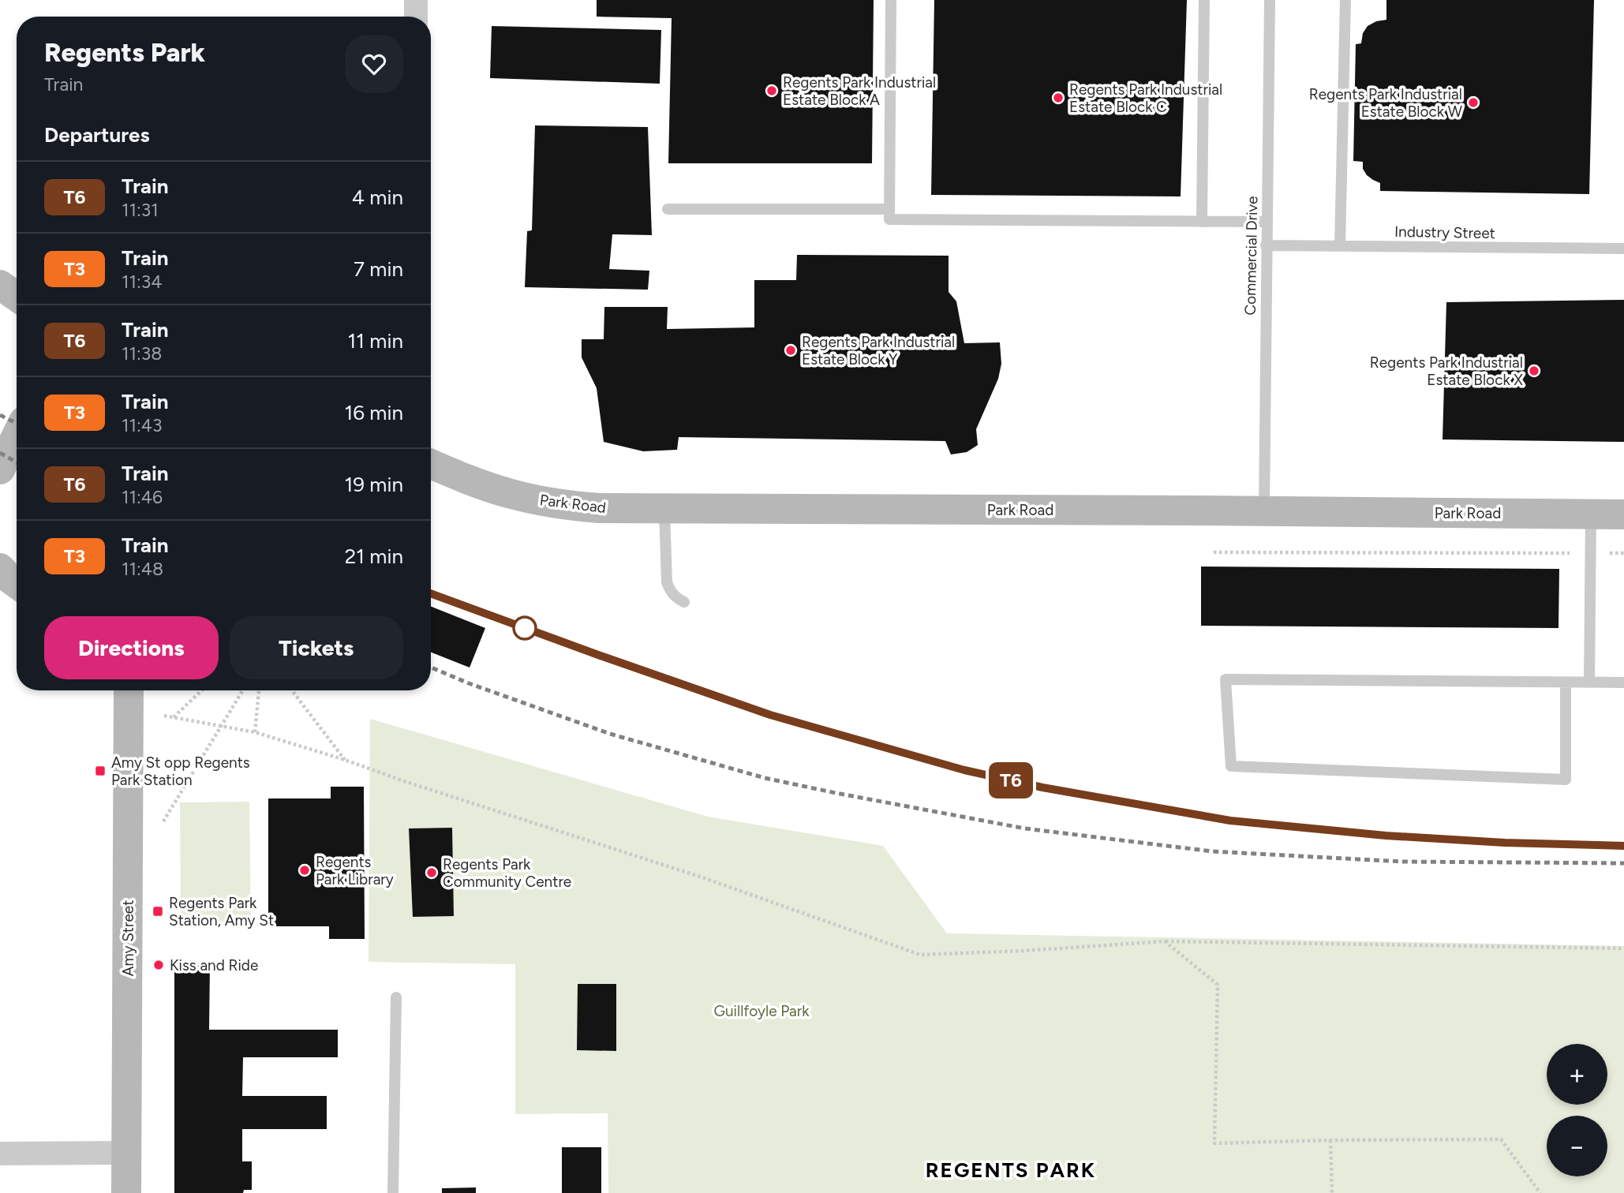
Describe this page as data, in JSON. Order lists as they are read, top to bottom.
{
  "streets": {
    "main road": ["Park Road", "Amy Street"],
    "lane": ["Industry Street", "Commercial Drive"]
  },
  "crossings": [
    ["Industry Street", "Commercial Drive"],
    ["Commercial Drive", "Park Road"]
  ],
  "districts": ["REGENTS PARK"],
  "parks": ["Guillfoyle Park"],
  "places": {
    "other": [
      "Regents Park Industrial Estate Block A",
      "Regents Park Industrial Estate Block C",
      "Regents Park Industrial Estate Block W",
      "Regents Park Industrial Estate Block Y",
      "Regents Park Industrial Estate Block X",
      "Regents Park Library",
      "Regents Park Community Centre",
      "Kiss and Ride"
    ],
    "transit": ["Amy St opp Regents Park Station", "Regents Park Station, Amy St"]
  },
  "page": {
    "on_map": "T6",
    "heading": [
      ["Regents Park", "Train"],
      "Departures"
    ],
    "list": [
      {
        "mark": "T6",
        "name": "Train",
        "note": "11:31",
        "value": "4 min"
      },
      {
        "mark": "T3",
        "name": "Train",
        "note": "11:34",
        "value": "7 min"
      },
      {
        "mark": "T6",
        "name": "Train",
        "note": "11:38",
        "value": "11 min"
      },
      {
        "mark": "T3",
        "name": "Train",
        "note": "11:43",
        "value": "16 min"
      },
      {
        "mark": "T6",
        "name": "Train",
        "note": "11:46",
        "value": "19 min"
      },
      {
        "mark": "T3",
        "name": "Train",
        "note": "11:48",
        "value": "21 min"
      }
    ],
    "buttons": ["Directions", "Tickets"],
    "map_buttons": ["+", "−"]
  }
}
